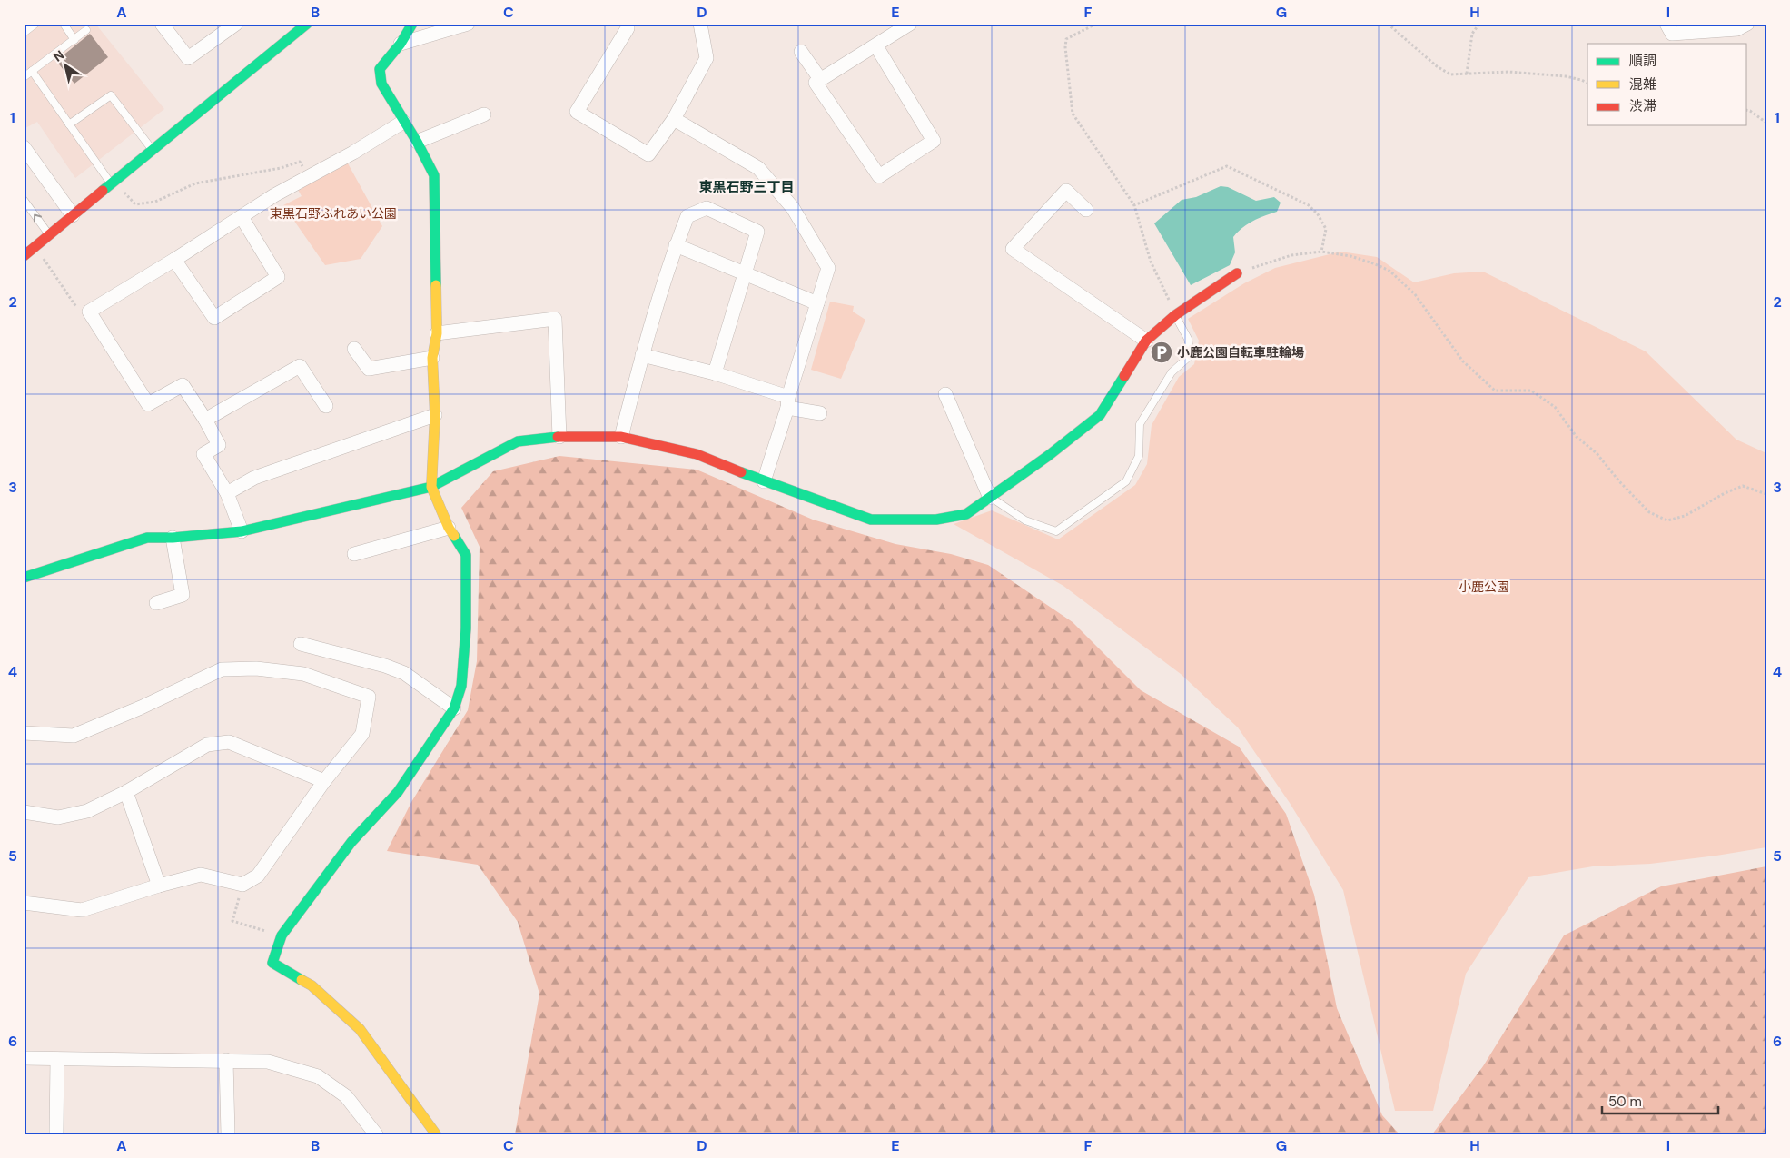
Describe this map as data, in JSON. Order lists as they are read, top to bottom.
{
  "districts": ["東黒石野三丁目"],
  "parks": ["東黒石野ふれあい公園", "小鹿公園"],
  "places": {
    "parking": ["小鹿公園自転車駐輪場"]
  },
  "legend": ["順調", "混雑", "渋滞"],
  "scale_bar": "50 m",
  "north": "top left",
  "grid": {
    "columns": [
      "A",
      "B",
      "C",
      "D",
      "E",
      "F",
      "G",
      "H",
      "I"
    ],
    "rows": [
      "1",
      "2",
      "3",
      "4",
      "5",
      "6"
    ]
  }
}
